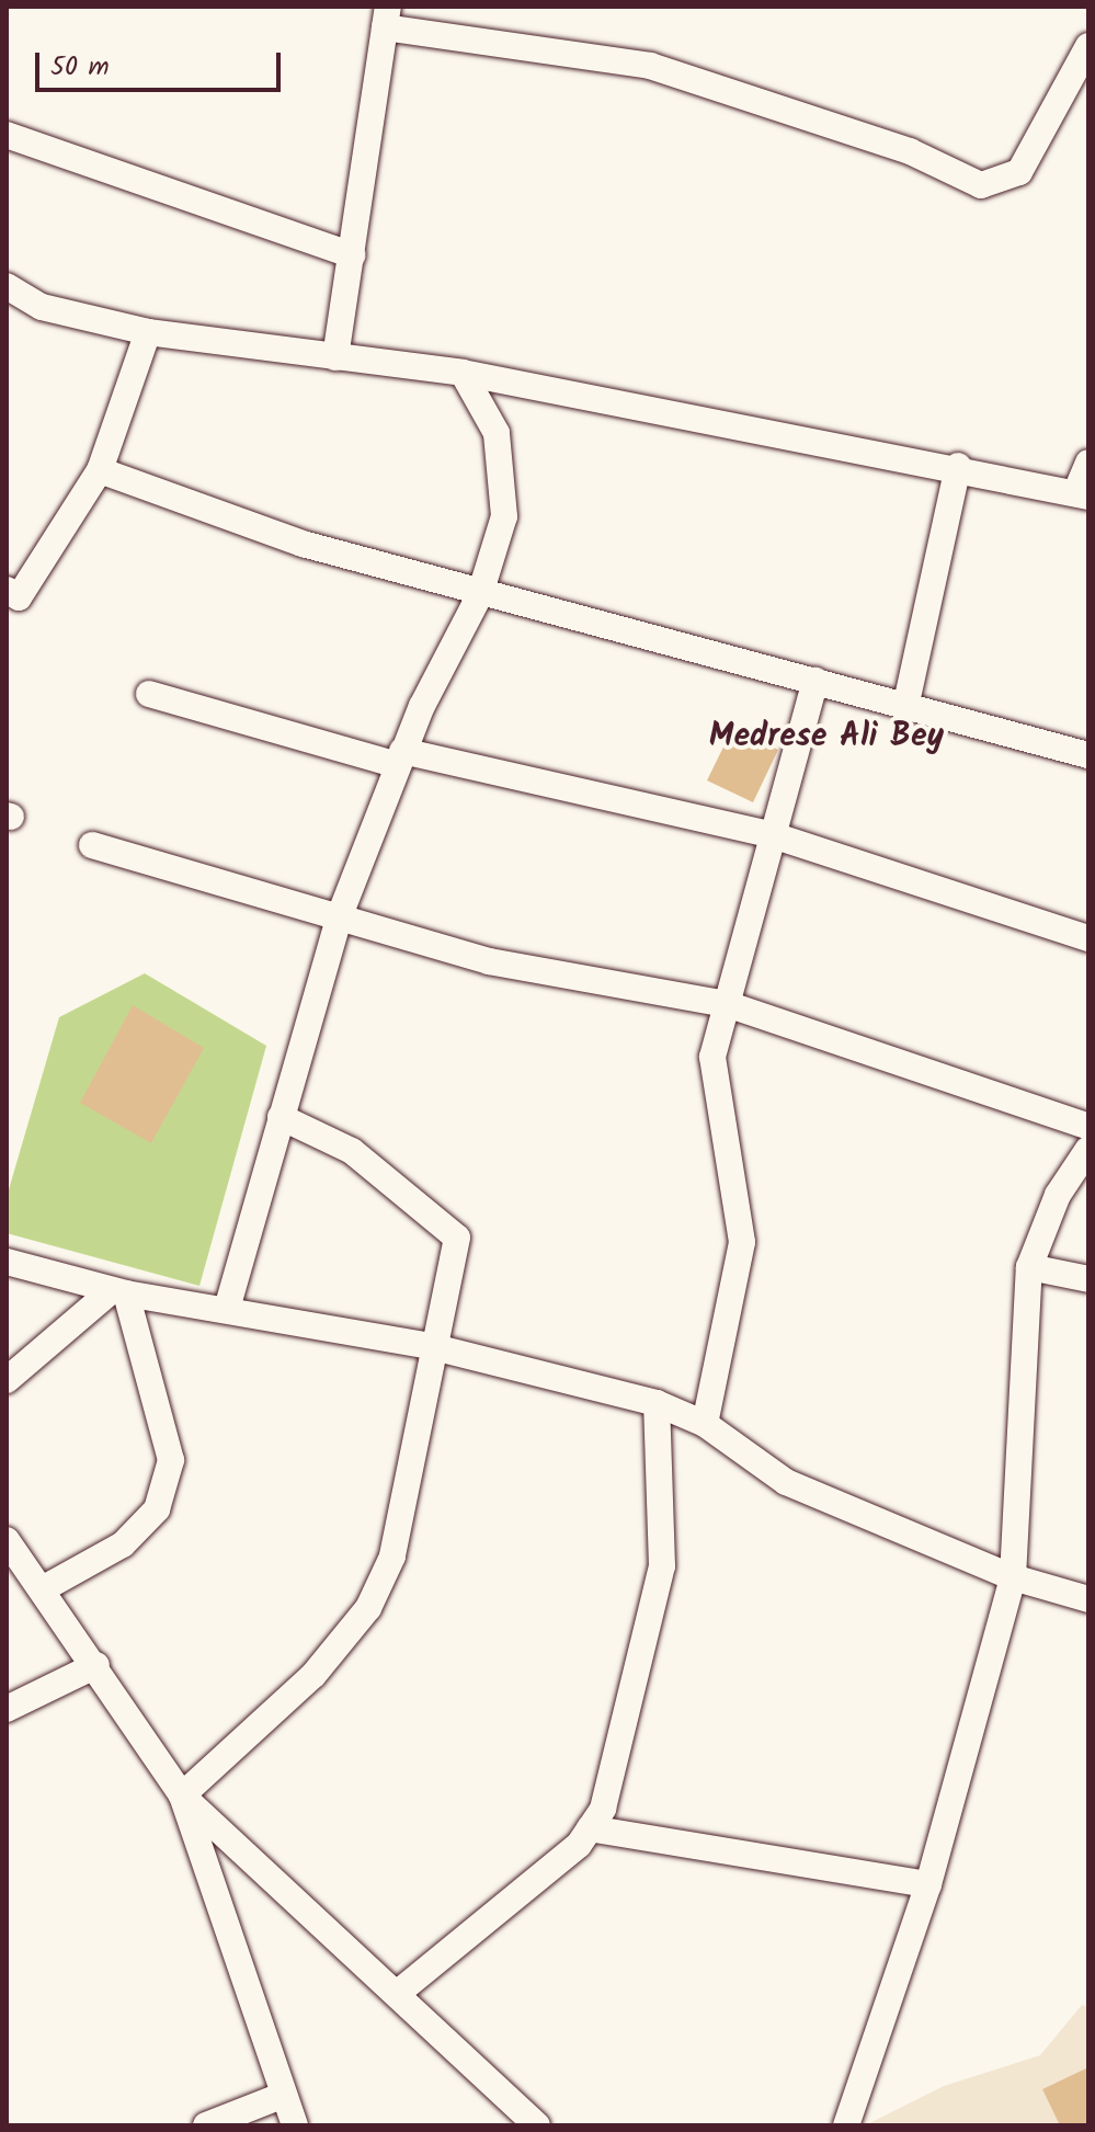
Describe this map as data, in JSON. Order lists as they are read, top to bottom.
{
  "districts": ["Medrese Ali Bey"],
  "scale_bar": "50 m"
}
